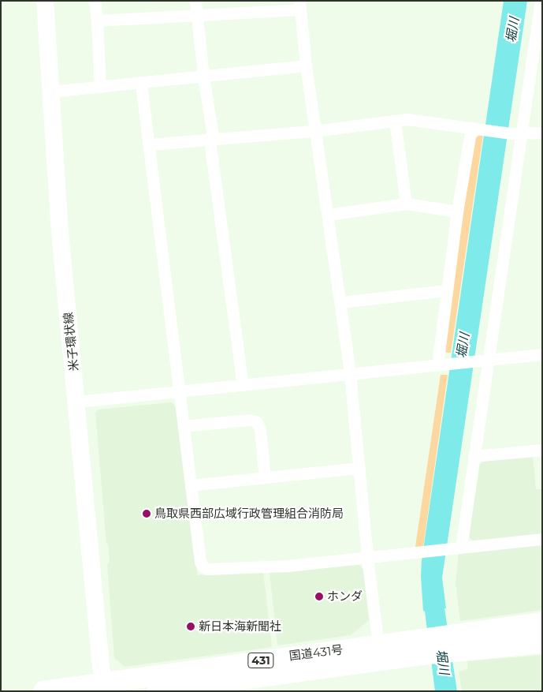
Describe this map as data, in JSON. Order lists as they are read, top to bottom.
{
  "streets": {
    "highway": ["国道431号", "431"],
    "main road": ["米子環状線"]
  },
  "crossings": [
    ["米子環状線", "国道431号"]
  ],
  "water": ["堀川"],
  "places": ["鳥取県西部広域行政管理組合消防局", "ホンダ", "新日本海新聞社"]
}
